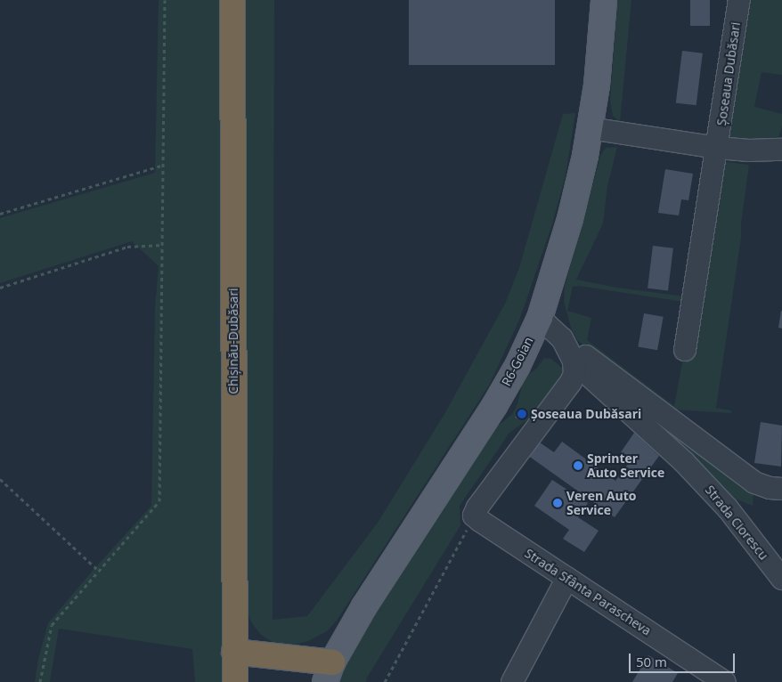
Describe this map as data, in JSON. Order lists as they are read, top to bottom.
{
  "streets": {
    "highway": ["Chișinău-Dubăsari"],
    "main road": ["R6-Goian"],
    "street": ["Șoseaua Dubăsari", "Strada Ciorescu", "Strada Sfânta Parascheva"]
  },
  "crossings": [
    ["R6-Goian", "Strada Ciorescu"]
  ],
  "places": ["Șoseaua Dubăsari", "Sprinter Auto Service", "Veren Auto Service"],
  "scale_bar": "50 m"
}
